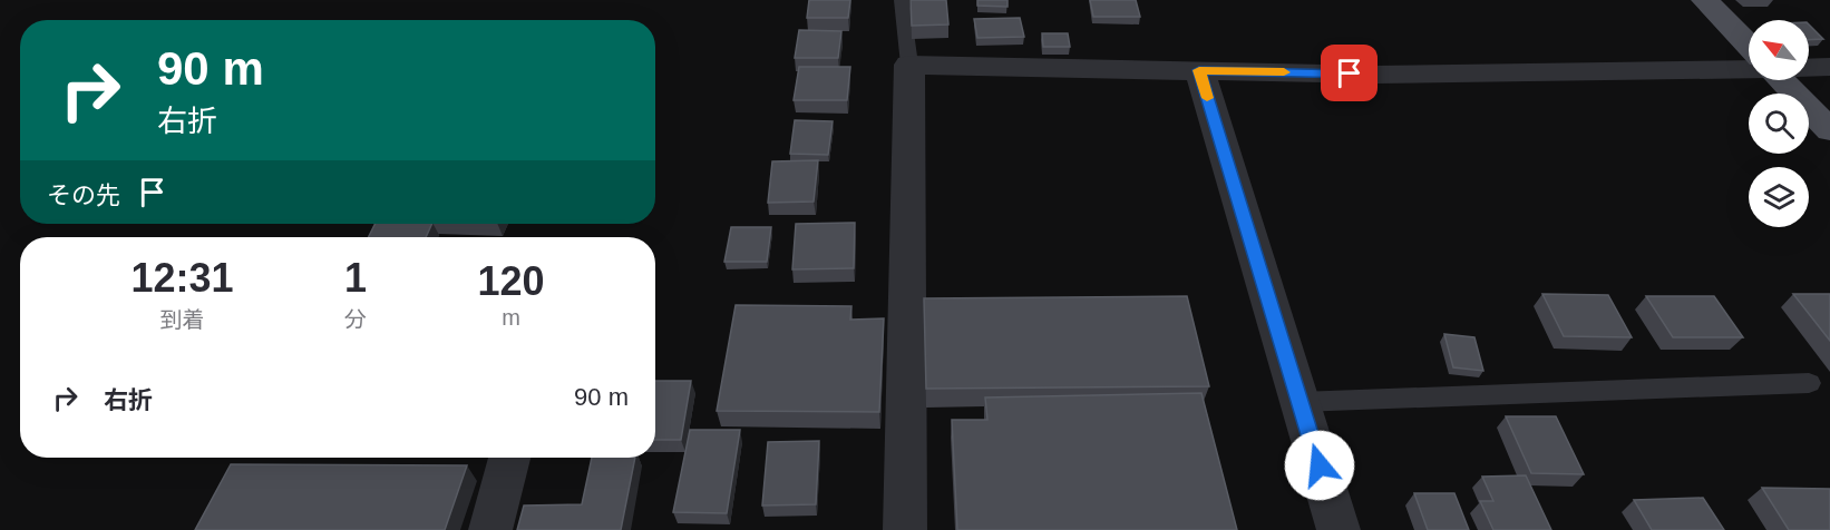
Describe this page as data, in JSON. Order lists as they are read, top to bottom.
{
  "north": "top left",
  "page": {
    "turn": ["90 m", "右折"],
    "then": "その先",
    "eta": [
      "12:31",
      "到着",
      "1",
      "分",
      "120",
      "m"
    ],
    "list": [
      {
        "name": "右折",
        "value": "90 m"
      }
    ]
  }
}
